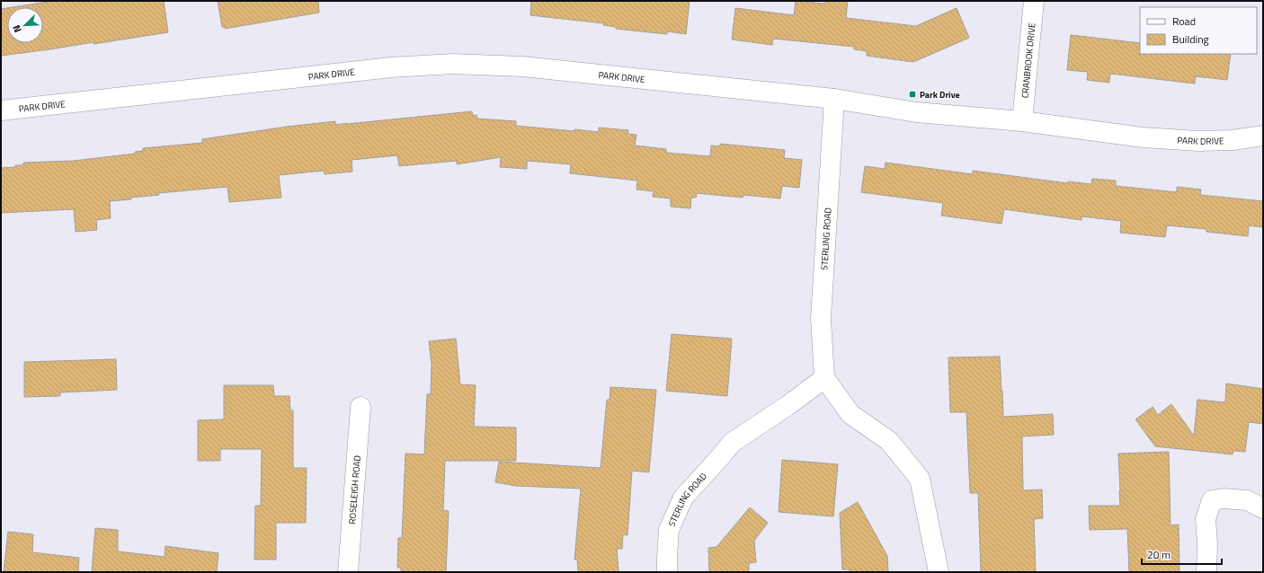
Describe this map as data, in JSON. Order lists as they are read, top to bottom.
{
  "streets": {
    "street": [
      "CRANBROOK DRIVE",
      "PARK DRIVE",
      "STERLING ROAD",
      "ROSELEIGH ROAD"
    ]
  },
  "crossings": [
    ["CRANBROOK DRIVE", "PARK DRIVE"],
    ["PARK DRIVE", "STERLING ROAD"]
  ],
  "places": {
    "transit": ["Park Drive"]
  },
  "legend": ["Road", "Building"],
  "scale_bar": "20 m",
  "north": "bottom left"
}
